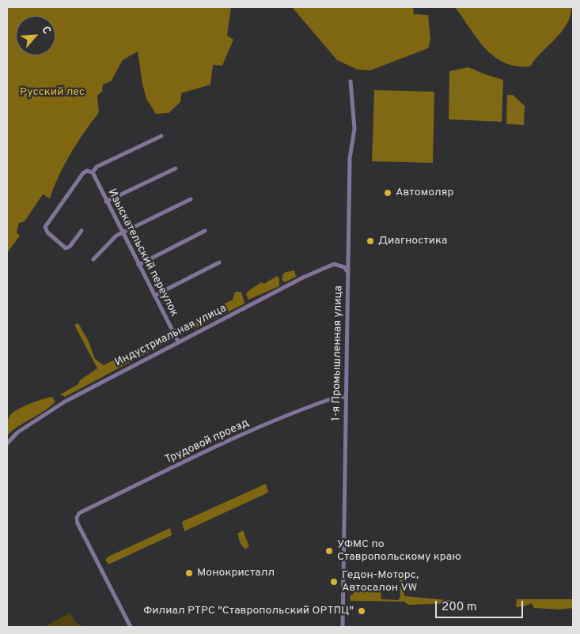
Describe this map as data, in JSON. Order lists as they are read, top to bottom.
{
  "streets": {
    "street": [
      "Изыскательский переулок",
      "Индустриальная улица",
      "1-я Промышленная улица",
      "Трудовой проезд"
    ]
  },
  "crossings": [
    ["Изыскательский переулок", "Индустриальная улица"],
    ["Индустриальная улица", "1-я Промышленная улица"],
    ["1-я Промышленная улица", "Трудовой проезд"]
  ],
  "parks": ["Русский лес"],
  "places": [
    "Автомоляр",
    "Диагностика",
    "УФМС по Ставропольскому краю",
    "Монокристалл",
    "Гедон-Моторс, Автосалон VW",
    "Филиал РТРС \"Ставропольский ОРТПЦ\""
  ],
  "scale_bar": "200 m",
  "north": "top right"
}
